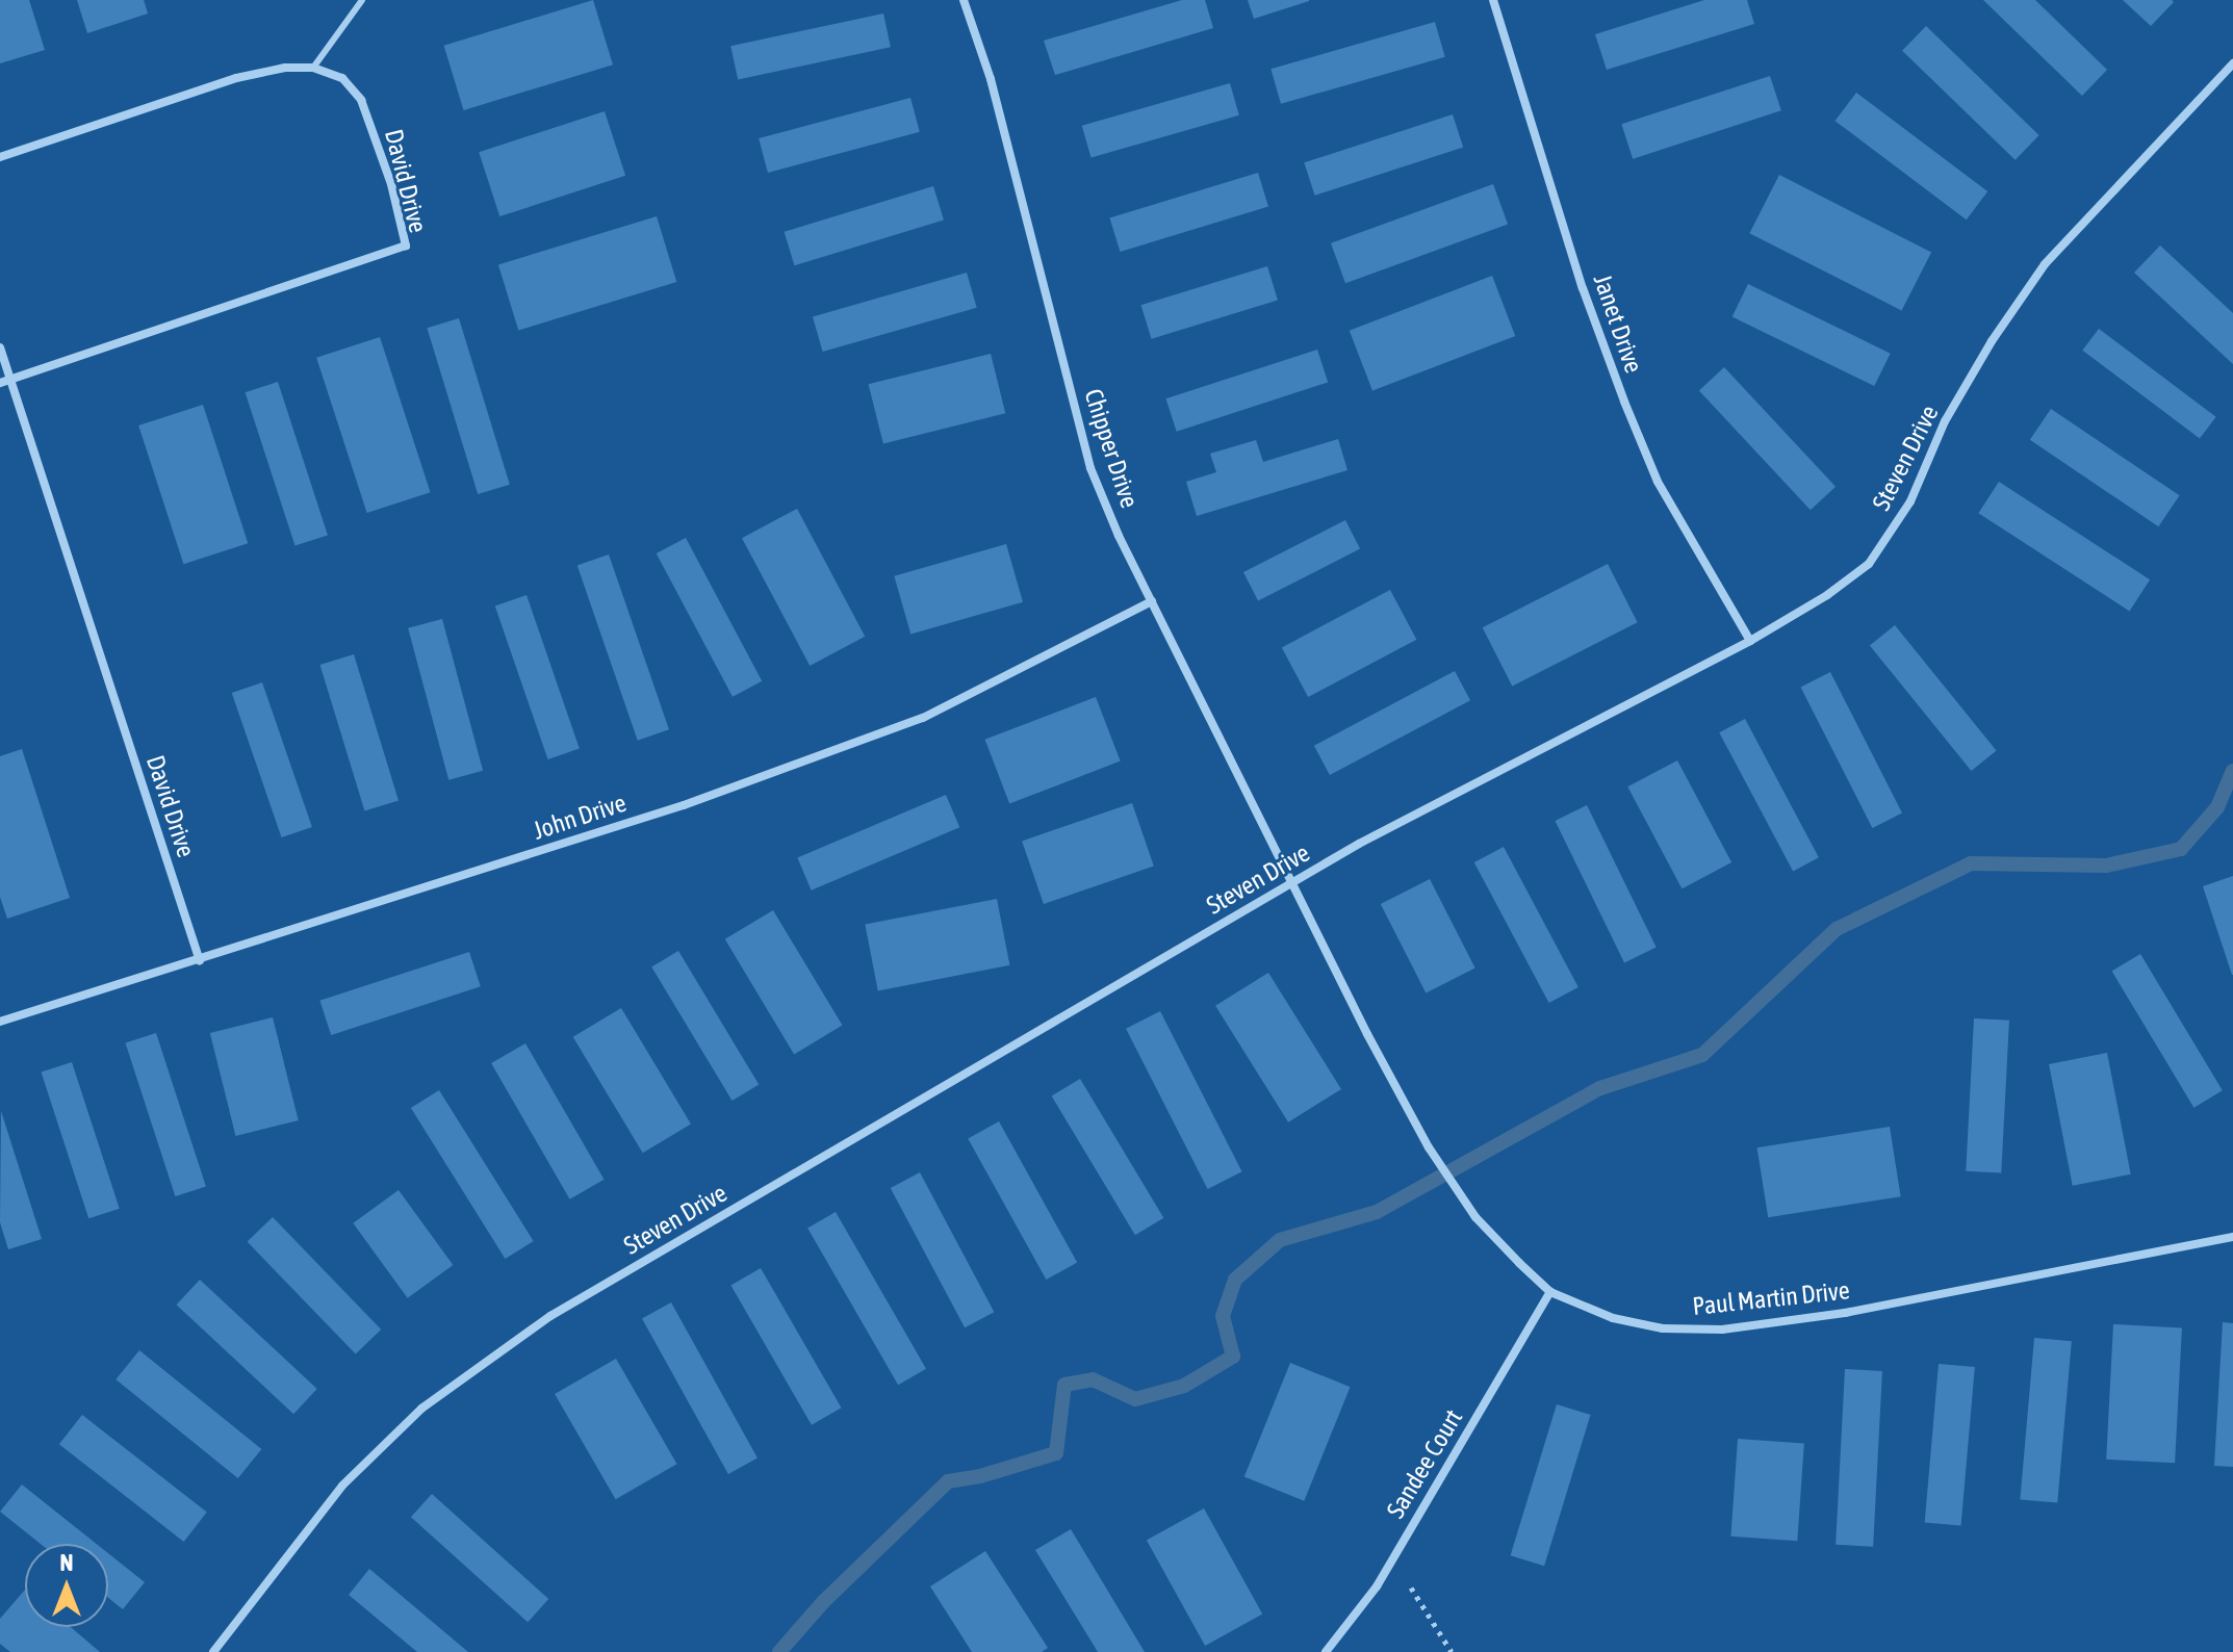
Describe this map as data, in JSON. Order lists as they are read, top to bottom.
{
  "streets": {
    "street": [
      "David Drive",
      "Janet Drive",
      "Chipper Drive",
      "Steven Drive",
      "John Drive",
      "Paul Martin Drive",
      "Sandee Court"
    ]
  },
  "crossings": [
    ["David Drive", "John Drive"],
    ["Janet Drive", "Steven Drive"],
    ["Chipper Drive", "Steven Drive"],
    ["Chipper Drive", "John Drive"],
    ["Chipper Drive", "Paul Martin Drive"],
    ["Steven Drive", "Paul Martin Drive"],
    ["Paul Martin Drive", "Sandee Court"]
  ],
  "north": "top"
}
